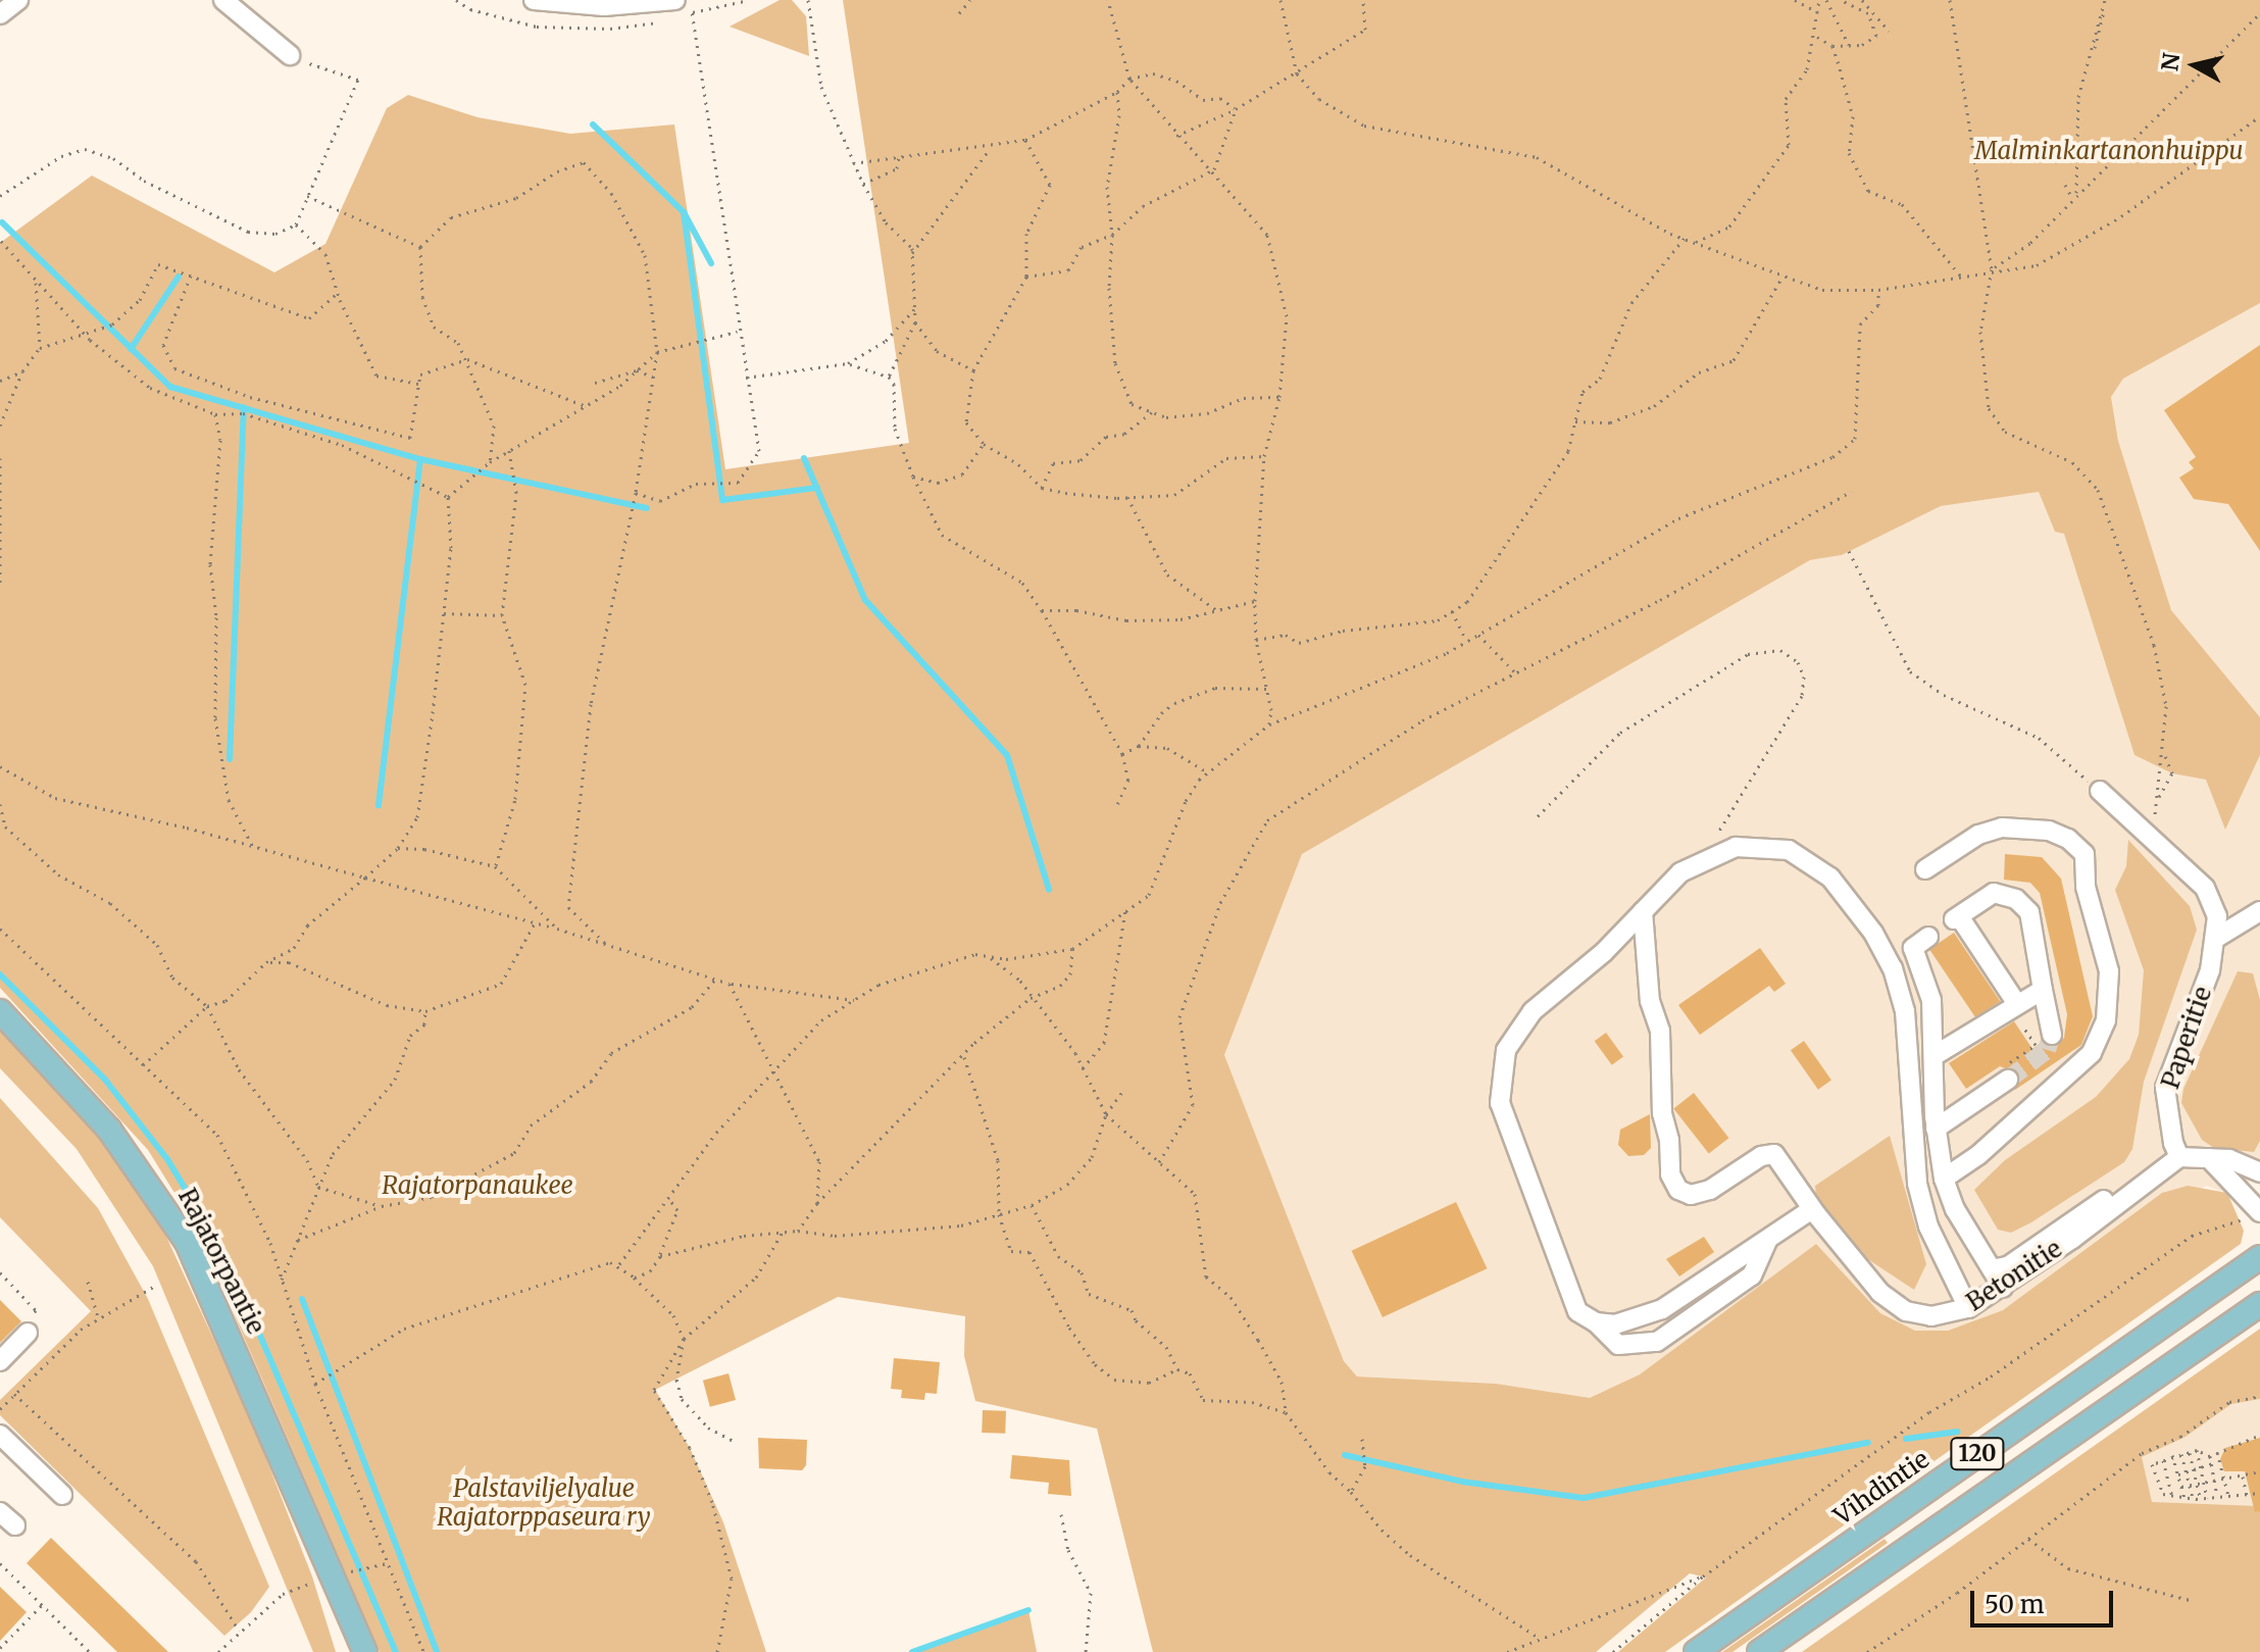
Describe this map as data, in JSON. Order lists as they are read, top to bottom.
{
  "streets": {
    "main road": ["Rajatorpantie", "120", "Vihdintie"],
    "street": ["Paperitie", "Betonitie"]
  },
  "crossings": [
    ["Paperitie", "Betonitie"]
  ],
  "parks": ["Malminkartanonhuippu", "Rajatorpanaukee", "Palstaviljelyalue Rajatorppaseura ry"],
  "scale_bar": "50 m",
  "north": "left"
}
